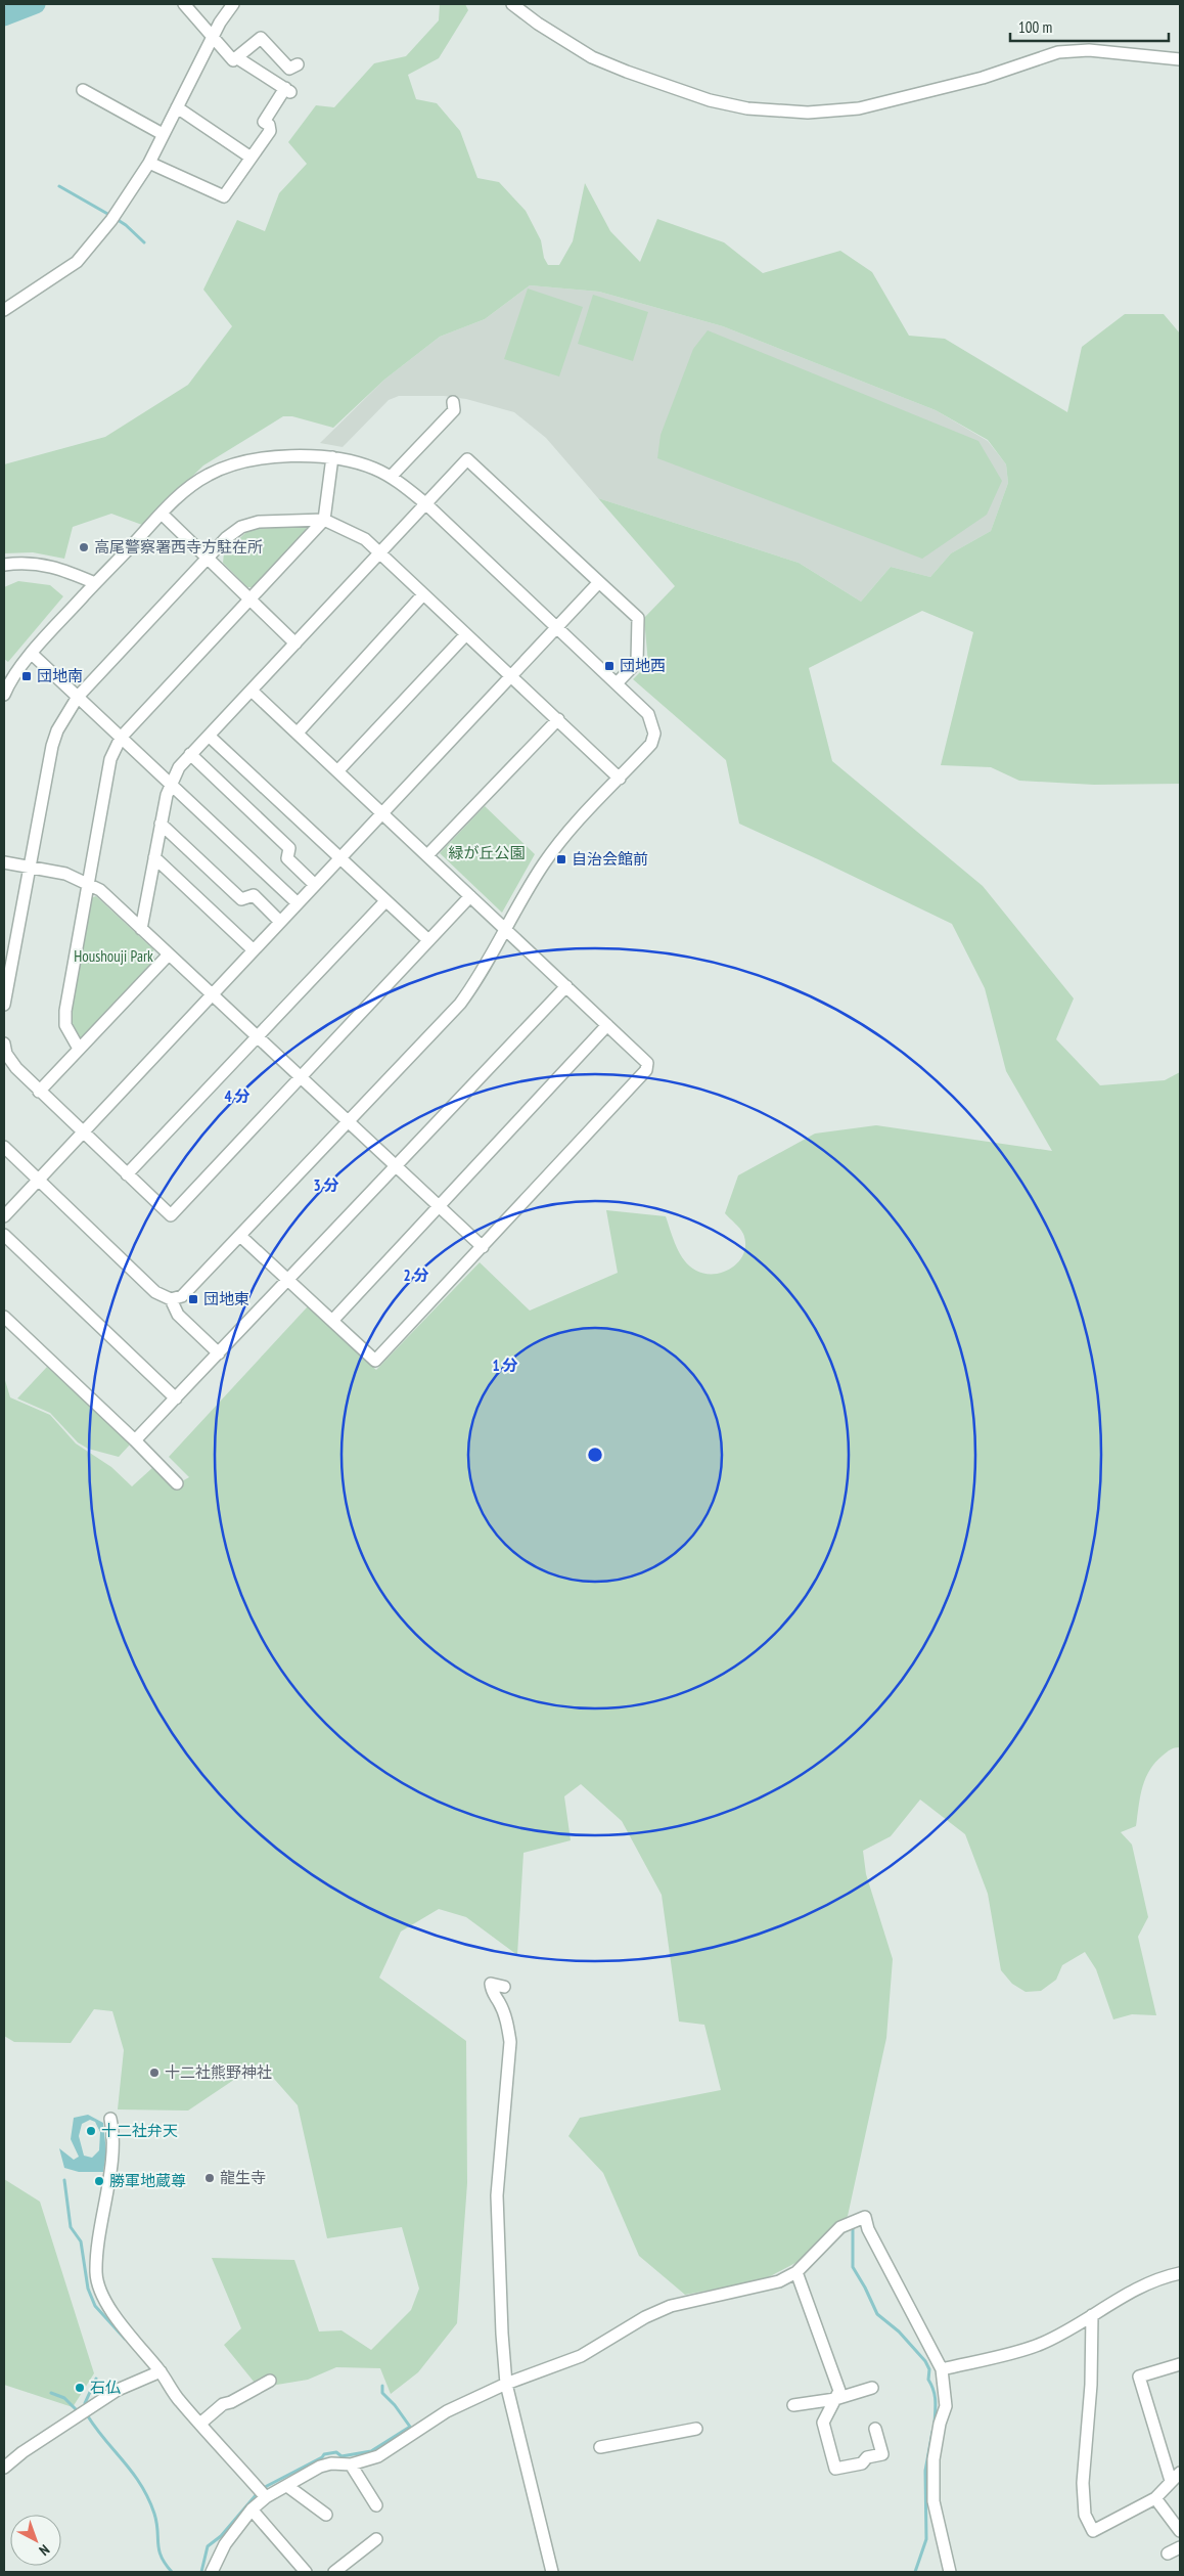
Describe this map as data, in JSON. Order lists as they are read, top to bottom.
{
  "parks": ["緑が丘公園", "Houshouji Park"],
  "places": {
    "other": [
      "高尾警察署西寺方駐在所",
      "十二社熊野神社",
      "十二社弁天",
      "龍生寺",
      "勝軍地蔵尊",
      "石仏"
    ],
    "transit": [
      "団地西",
      "団地南",
      "自治会館前",
      "団地東"
    ]
  },
  "scale_bar": "100 m",
  "north": "bottom right",
  "rings": [
    "4 分",
    "3 分",
    "2 分",
    "1 分"
  ]
}
